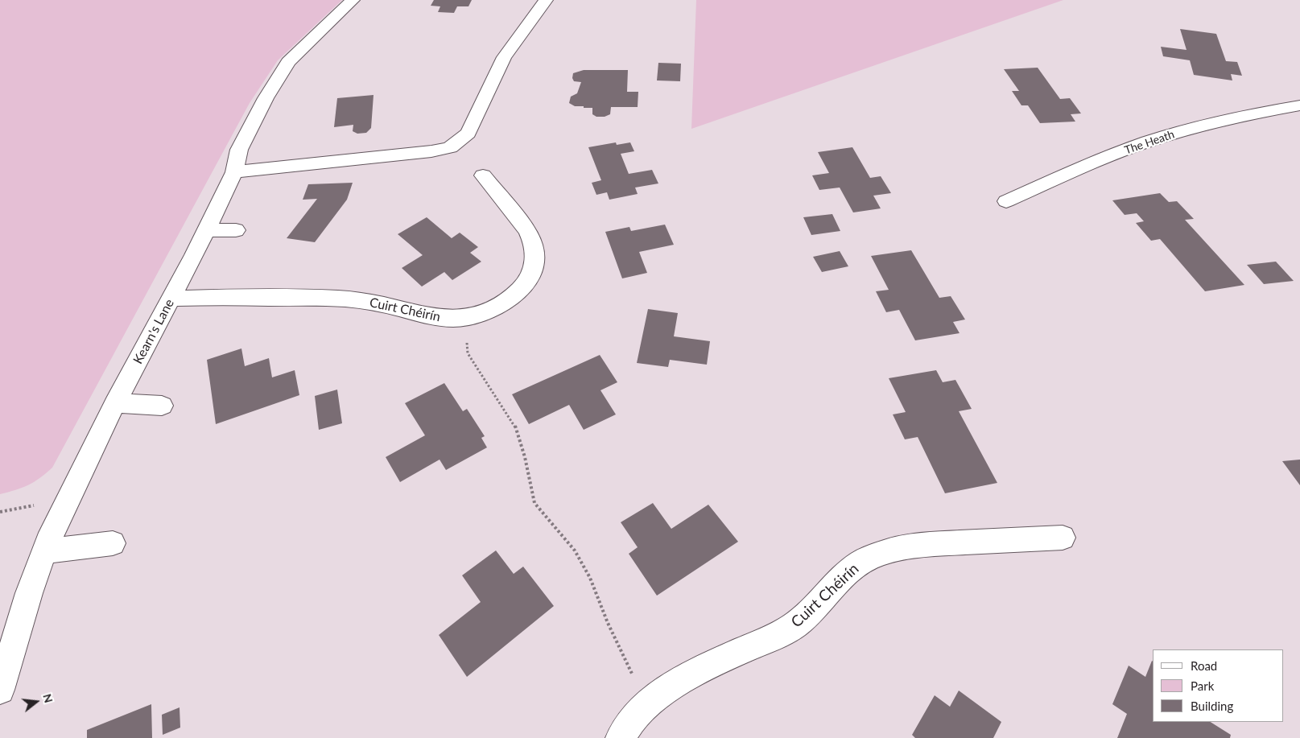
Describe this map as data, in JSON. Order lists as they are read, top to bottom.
{
  "streets": {
    "street": ["The Heath", "Cuirt Chéirín", "Kearn's Lane"]
  },
  "crossings": [
    ["Cuirt Chéirín", "Kearn's Lane"]
  ],
  "legend": ["Road", "Park", "Building"],
  "north": "right"
}
